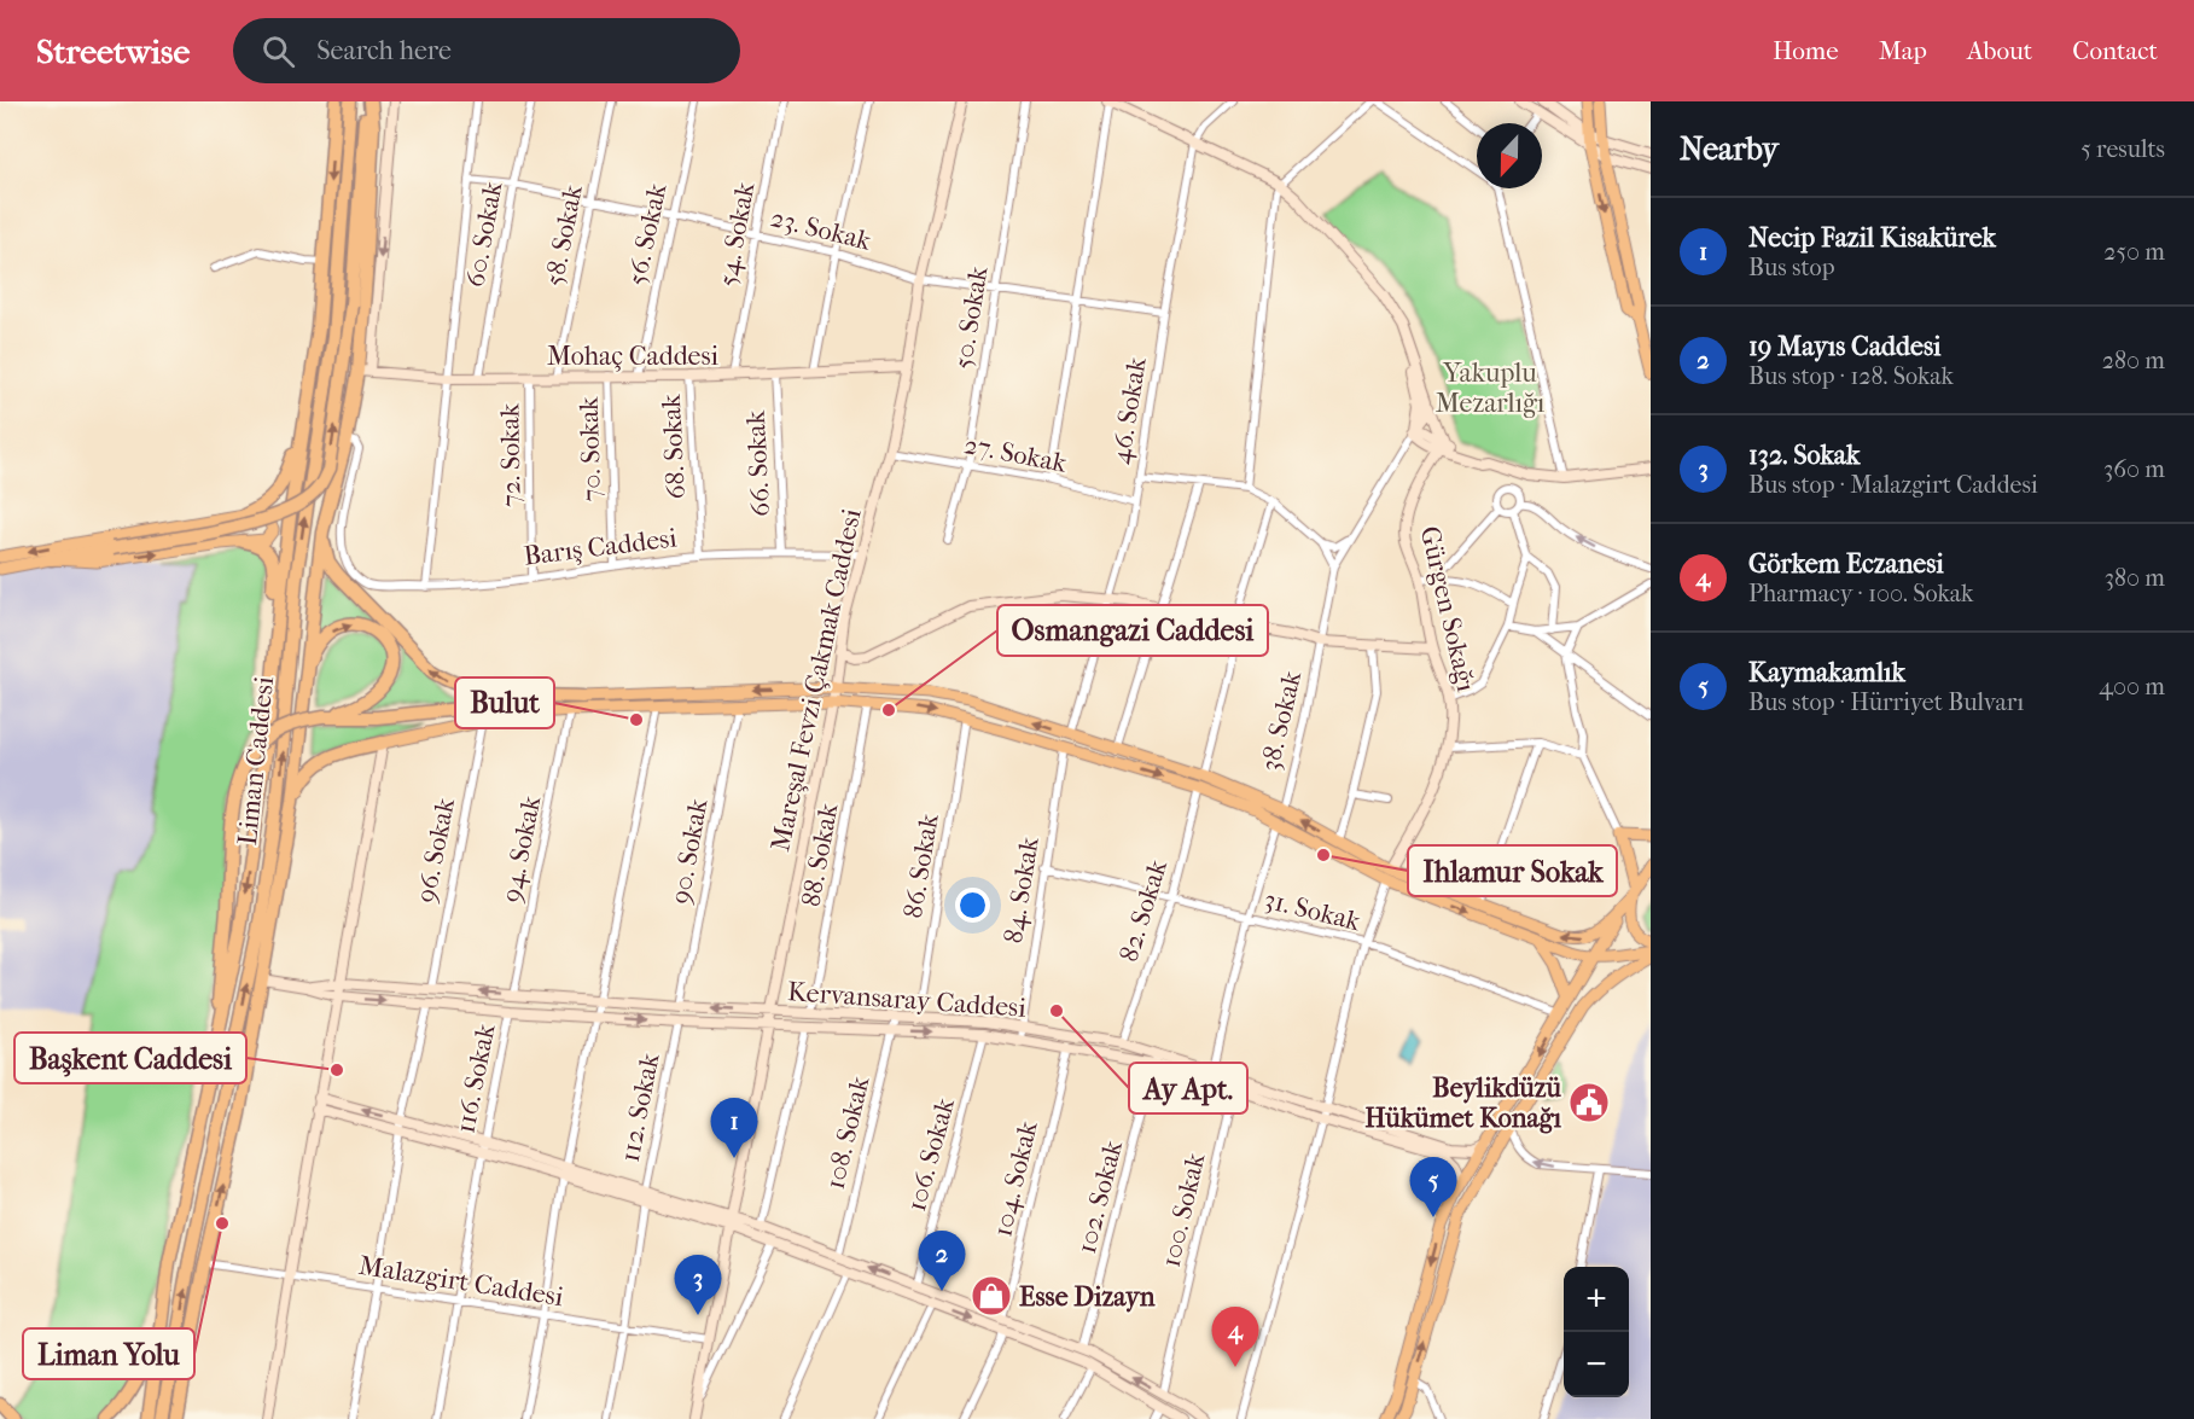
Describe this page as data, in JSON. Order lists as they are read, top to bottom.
{
  "streets": {
    "highway": ["Liman Caddesi"],
    "street": [
      "23. Sokak",
      "60. Sokak",
      "56. Sokak",
      "54. Sokak",
      "58. Sokak",
      "50. Sokak",
      "Mohaç Caddesi",
      "46. Sokak",
      "68. Sokak",
      "70. Sokak",
      "27. Sokak",
      "72. Sokak",
      "66. Sokak",
      "Barış Caddesi",
      "Gürgen Sokağı",
      "Mareşal Fevzi Çakmak Caddesi",
      "38. Sokak",
      "94. Sokak",
      "96. Sokak",
      "90. Sokak",
      "88. Sokak",
      "86. Sokak",
      "84. Sokak",
      "31. Sokak",
      "82. Sokak",
      "Kervansaray Caddesi",
      "116. Sokak",
      "112. Sokak",
      "108. Sokak",
      "106. Sokak",
      "104. Sokak",
      "102. Sokak",
      "100. Sokak",
      "Malazgirt Caddesi"
    ]
  },
  "crossings": [
    ["23. Sokak", "60. Sokak"],
    ["23. Sokak", "56. Sokak"],
    ["23. Sokak", "54. Sokak"],
    ["23. Sokak", "58. Sokak"],
    ["23. Sokak", "50. Sokak"],
    ["23. Sokak", "46. Sokak"],
    ["23. Sokak", "Mareşal Fevzi Çakmak Caddesi"],
    ["60. Sokak", "Mohaç Caddesi"],
    ["56. Sokak", "Mohaç Caddesi"],
    ["54. Sokak", "Mohaç Caddesi"],
    ["58. Sokak", "Mohaç Caddesi"],
    ["50. Sokak", "27. Sokak"],
    ["Mohaç Caddesi", "68. Sokak"],
    ["Mohaç Caddesi", "70. Sokak"],
    ["Mohaç Caddesi", "72. Sokak"],
    ["Mohaç Caddesi", "66. Sokak"],
    ["Mohaç Caddesi", "Mareşal Fevzi Çakmak Caddesi"],
    ["46. Sokak", "27. Sokak"],
    ["68. Sokak", "Barış Caddesi"],
    ["70. Sokak", "Barış Caddesi"],
    ["27. Sokak", "Mareşal Fevzi Çakmak Caddesi"],
    ["72. Sokak", "Barış Caddesi"],
    ["66. Sokak", "Barış Caddesi"],
    ["Barış Caddesi", "Mareşal Fevzi Çakmak Caddesi"],
    ["Mareşal Fevzi Çakmak Caddesi", "Kervansaray Caddesi"],
    ["Mareşal Fevzi Çakmak Caddesi", "Malazgirt Caddesi"],
    ["94. Sokak", "Kervansaray Caddesi"],
    ["96. Sokak", "Kervansaray Caddesi"],
    ["90. Sokak", "Kervansaray Caddesi"],
    ["88. Sokak", "Kervansaray Caddesi"],
    ["86. Sokak", "Kervansaray Caddesi"],
    ["84. Sokak", "31. Sokak"],
    ["84. Sokak", "Kervansaray Caddesi"],
    ["31. Sokak", "82. Sokak"],
    ["82. Sokak", "Kervansaray Caddesi"],
    ["Kervansaray Caddesi", "116. Sokak"],
    ["Kervansaray Caddesi", "112. Sokak"],
    ["Kervansaray Caddesi", "108. Sokak"],
    ["Kervansaray Caddesi", "106. Sokak"],
    ["Kervansaray Caddesi", "104. Sokak"],
    ["Kervansaray Caddesi", "102. Sokak"],
    ["Kervansaray Caddesi", "100. Sokak"],
    ["116. Sokak", "Malazgirt Caddesi"],
    ["112. Sokak", "Malazgirt Caddesi"]
  ],
  "parks": ["Yakuplu Mezarlığı"],
  "places": {
    "other": [
      "Osmangazi Caddesi",
      "Bulut",
      "Ihlamur Sokak",
      "Ay Apt.",
      "Başkent Caddesi",
      "Liman Yolu"
    ],
    "public building": ["Beylikdüzü Hükümet Konağı"],
    "shop": ["Esse Dizayn"]
  },
  "north": "bottom",
  "page": {
    "header": "Streetwise",
    "search": "Search here",
    "nav": [
      "Home",
      "Map",
      "About",
      "Contact"
    ],
    "heading": ["Nearby", "5 results"],
    "list": [
      {
        "mark": "1",
        "name": "Necip Fazil Kisakürek",
        "note": "Bus stop",
        "value": "250 m"
      },
      {
        "mark": "2",
        "name": "19 Mayıs Caddesi",
        "note": "Bus stop · 128. Sokak",
        "value": "280 m"
      },
      {
        "mark": "3",
        "name": "132. Sokak",
        "note": "Bus stop · Malazgirt Caddesi",
        "value": "360 m"
      },
      {
        "mark": "4",
        "name": "Görkem Eczanesi",
        "note": "Pharmacy · 100. Sokak",
        "value": "380 m"
      },
      {
        "mark": "5",
        "name": "Kaymakamlık",
        "note": "Bus stop · Hürriyet Bulvarı",
        "value": "400 m"
      }
    ],
    "pins": [
      "1",
      "5",
      "2",
      "3",
      "4"
    ],
    "map_buttons": ["+", "−"]
  }
}
